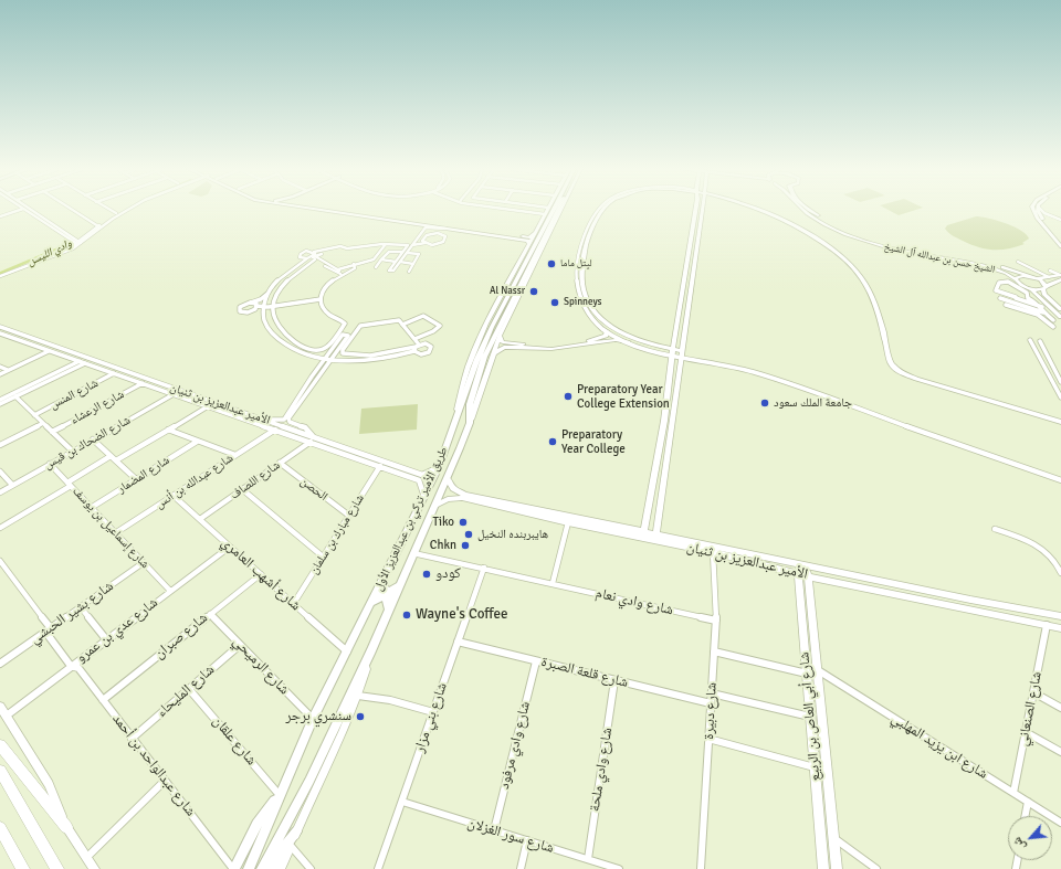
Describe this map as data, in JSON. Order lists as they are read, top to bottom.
{
  "streets": {
    "main road": ["طريق الأمير تركي بن عبدالعزيز الأول"],
    "street": [
      "الشيخ حسن بن عبدالله آل الشيخ",
      "شارع المنس",
      "الأمير عبدالعزيز بن ثنيان",
      "شارع الرعشاء",
      "شارع الضحاك بن قيس",
      "شارع المضمار",
      "شارع اللصاف",
      "شارع عبدالله بن أنس",
      "الحصن",
      "شارع إسماعيل بن يوسف",
      "شارع مبارك بن سلمان",
      "شارع أشهب العامري",
      "شارع وادي نعام",
      "شارع بشير الحبشي",
      "شارع عدي بن عمرو",
      "شارع صبران",
      "شارع الرميحي",
      "شارع قلعة الصبرة",
      "شارع المليحاء",
      "شارع الصنعاني",
      "شارع دبيرة",
      "شارع أبي العاص بن الربيع",
      "شارع بني مزار",
      "شارع علقان",
      "شارع وادي مرفود",
      "شارع ابن يزيد المهلبي",
      "شارع عبدالواحد بن أحمد",
      "شارع وادي ملحة",
      "شارع سور الغزلان"
    ]
  },
  "crossings": [
    ["شارع المنس", "الأمير عبدالعزيز بن ثنيان"],
    ["الأمير عبدالعزيز بن ثنيان", "شارع الرعشاء"],
    ["الأمير عبدالعزيز بن ثنيان", "شارع الضحاك بن قيس"],
    ["الأمير عبدالعزيز بن ثنيان", "شارع اللصاف"],
    ["الأمير عبدالعزيز بن ثنيان", "شارع عبدالله بن أنس"],
    ["الأمير عبدالعزيز بن ثنيان", "طريق الأمير تركي بن عبدالعزيز الأول"],
    ["الأمير عبدالعزيز بن ثنيان", "شارع مبارك بن سلمان"],
    ["الأمير عبدالعزيز بن ثنيان", "شارع الصنعاني"],
    ["الأمير عبدالعزيز بن ثنيان", "شارع دبيرة"],
    ["الأمير عبدالعزيز بن ثنيان", "شارع أبي العاص بن الربيع"],
    ["شارع الضحاك بن قيس", "شارع إسماعيل بن يوسف"],
    ["شارع المضمار", "شارع إسماعيل بن يوسف"],
    ["شارع اللصاف", "الحصن"],
    ["شارع اللصاف", "شارع أشهب العامري"],
    ["شارع عبدالله بن أنس", "شارع إسماعيل بن يوسف"],
    ["شارع عبدالله بن أنس", "شارع أشهب العامري"],
    ["الحصن", "شارع مبارك بن سلمان"],
    ["طريق الأمير تركي بن عبدالعزيز الأول", "شارع أشهب العامري"],
    ["طريق الأمير تركي بن عبدالعزيز الأول", "شارع وادي نعام"],
    ["طريق الأمير تركي بن عبدالعزيز الأول", "شارع الرميحي"],
    ["طريق الأمير تركي بن عبدالعزيز الأول", "شارع علقان"],
    ["شارع إسماعيل بن يوسف", "شارع بشير الحبشي"],
    ["شارع إسماعيل بن يوسف", "شارع عدي بن عمرو"],
    ["شارع مبارك بن سلمان", "شارع أشهب العامري"],
    ["شارع أشهب العامري", "شارع عدي بن عمرو"],
    ["شارع أشهب العامري", "شارع صبران"],
    ["شارع وادي نعام", "شارع دبيرة"],
    ["شارع وادي نعام", "شارع بني مزار"],
    ["شارع بشير الحبشي", "شارع عبدالواحد بن أحمد"],
    ["شارع عدي بن عمرو", "شارع عبدالواحد بن أحمد"],
    ["شارع صبران", "شارع الرميحي"],
    ["شارع صبران", "شارع عبدالواحد بن أحمد"],
    ["شارع الرميحي", "شارع المليحاء"],
    ["شارع قلعة الصبرة", "شارع دبيرة"],
    ["شارع قلعة الصبرة", "شارع بني مزار"],
    ["شارع قلعة الصبرة", "شارع وادي مرفود"],
    ["شارع قلعة الصبرة", "شارع وادي ملحة"],
    ["شارع المليحاء", "شارع علقان"],
    ["شارع المليحاء", "شارع عبدالواحد بن أحمد"],
    ["شارع الصنعاني", "شارع ابن يزيد المهلبي"],
    ["شارع أبي العاص بن الربيع", "شارع ابن يزيد المهلبي"],
    ["شارع بني مزار", "شارع سور الغزلان"],
    ["شارع وادي مرفود", "شارع سور الغزلان"],
    ["شارع وادي ملحة", "شارع سور الغزلان"]
  ],
  "water": ["وادي الليسن"],
  "places": [
    "ليتل ماما",
    "Al Nassr",
    "Spinneys",
    "Preparatory Year College Extension",
    "جامعة الملك سعود",
    "Preparatory Year College",
    "Tiko",
    "هايبربنده النخيل",
    "Chkn",
    "كودو",
    "Wayne's Coffee",
    "سنشري برجر"
  ],
  "north": "bottom left"
}
